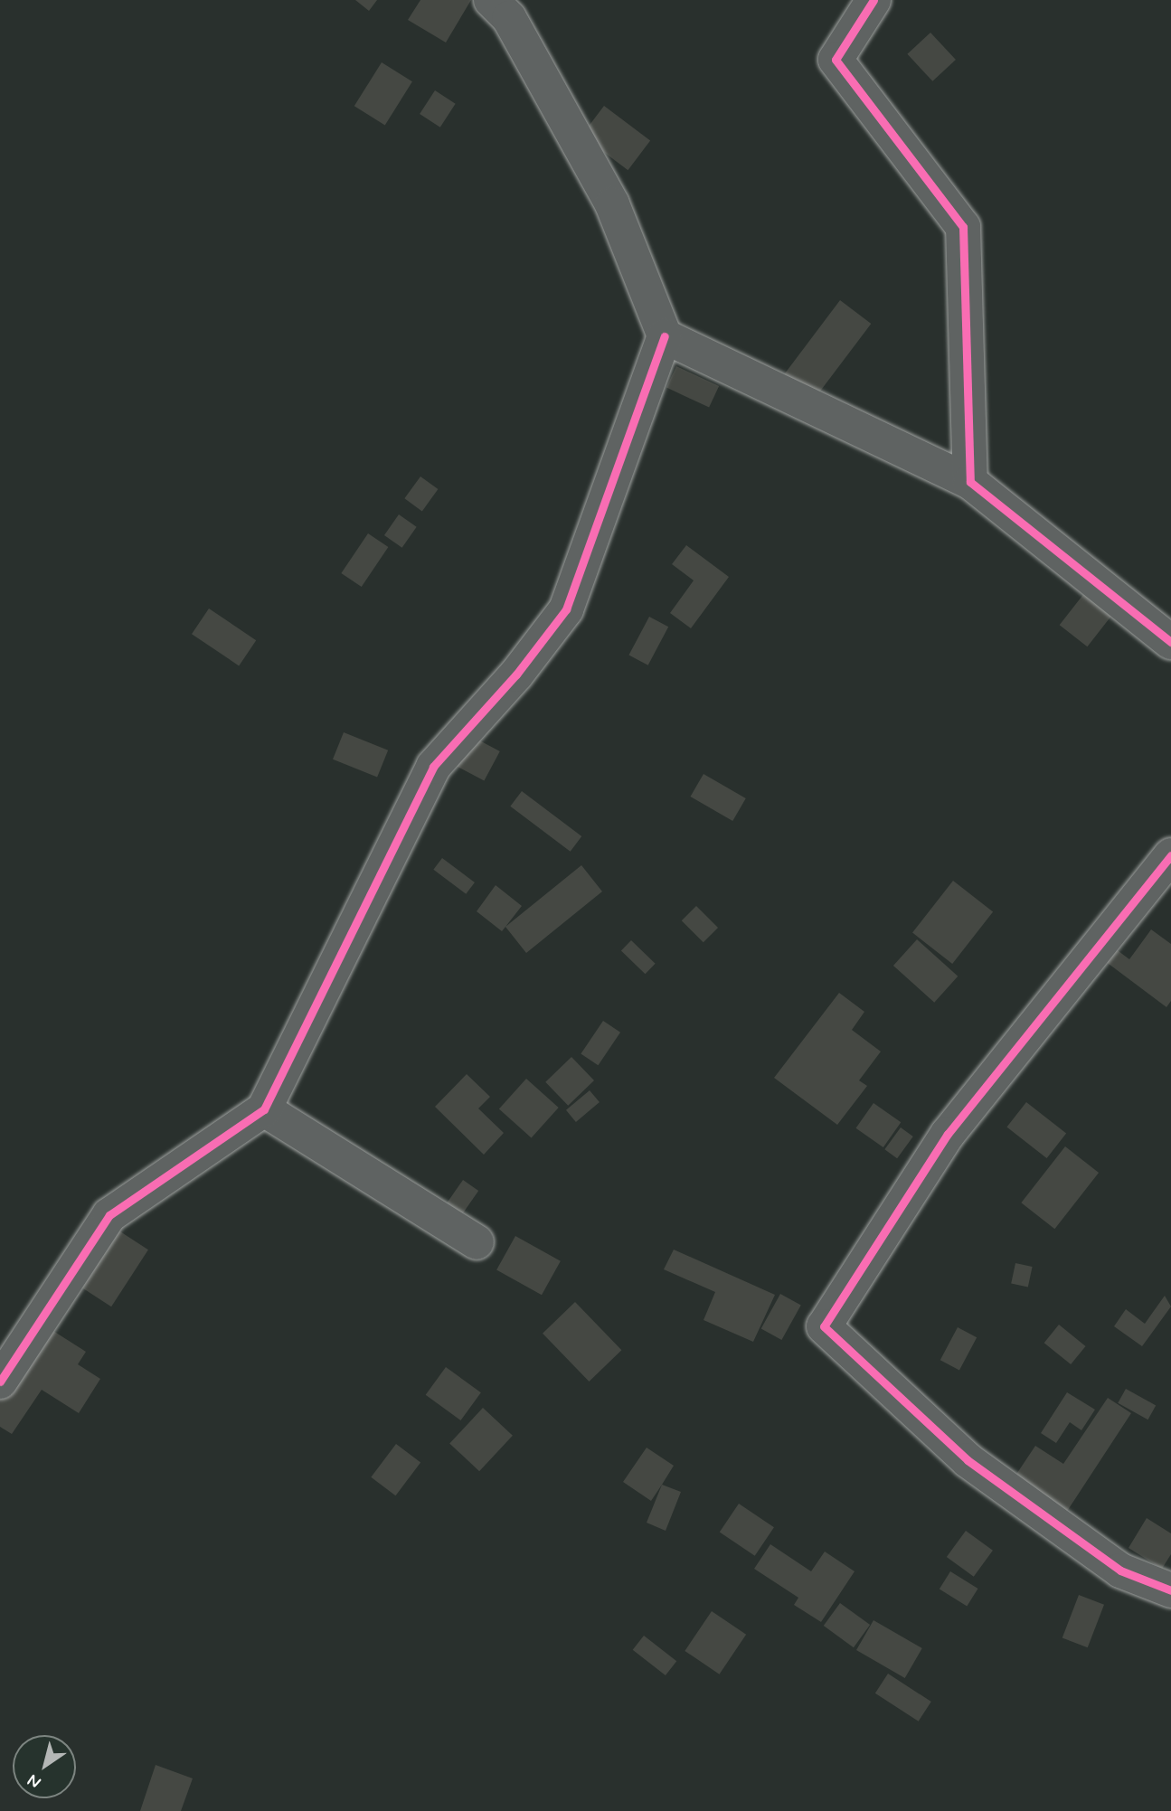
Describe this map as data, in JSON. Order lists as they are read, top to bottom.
{
  "north": "bottom left"
}
